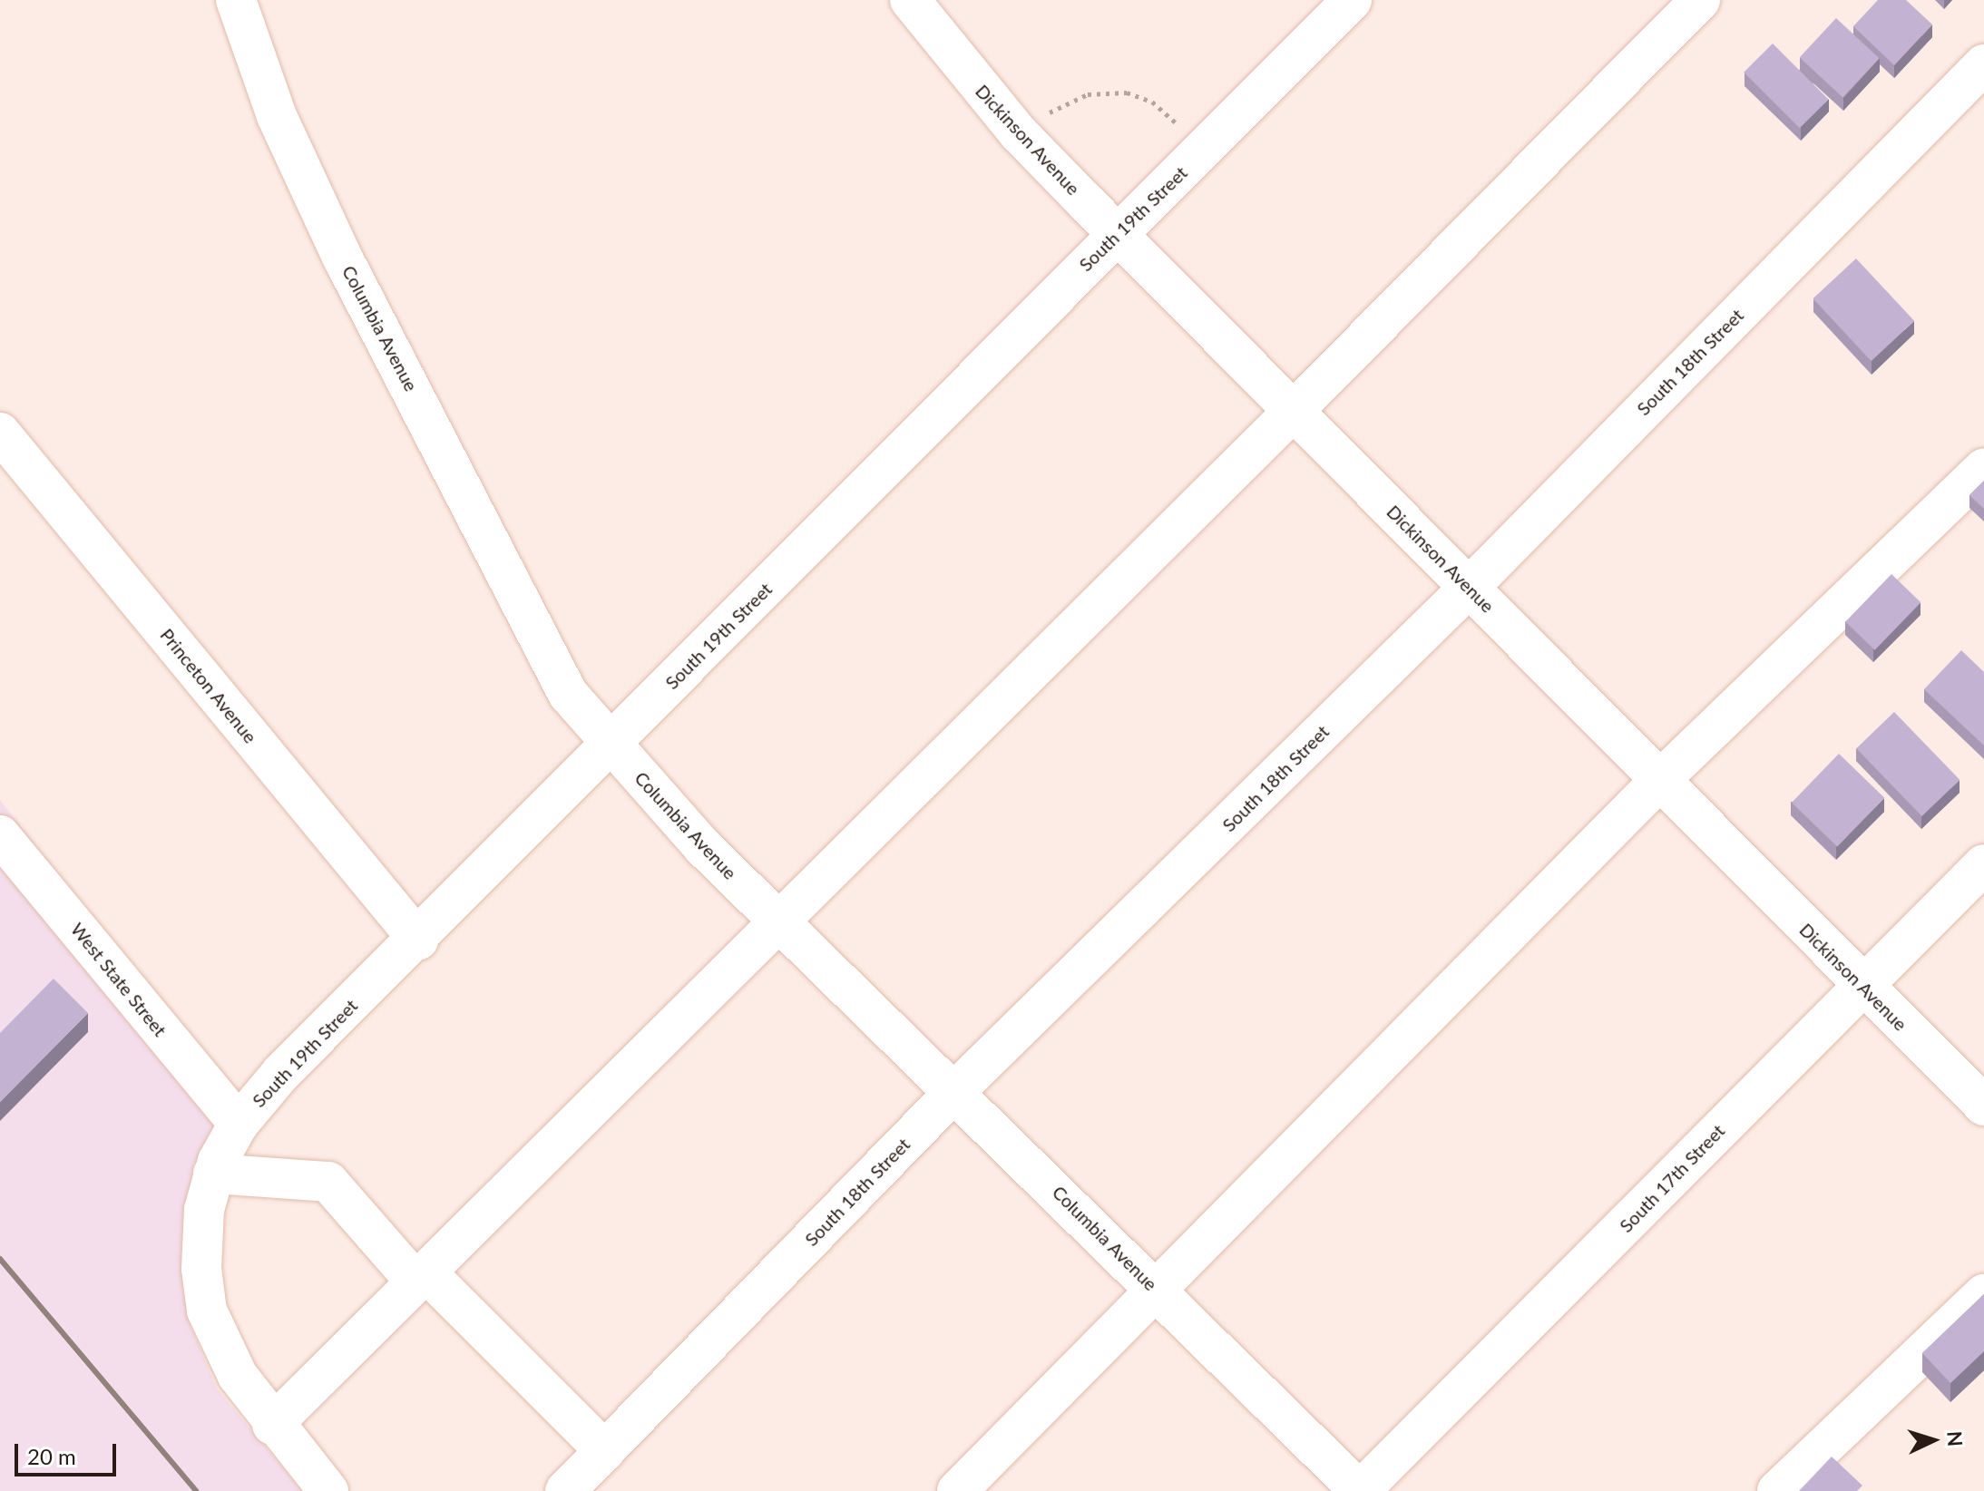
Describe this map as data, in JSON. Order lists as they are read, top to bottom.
{
  "streets": {
    "street": [
      "Dickinson Avenue",
      "South 19th Street",
      "Columbia Avenue",
      "South 18th Street",
      "Princeton Avenue",
      "West State Street",
      "South 17th Street"
    ]
  },
  "crossings": [
    ["Dickinson Avenue", "South 19th Street"],
    ["Dickinson Avenue", "South 18th Street"],
    ["Dickinson Avenue", "South 17th Street"],
    ["South 19th Street", "Columbia Avenue"],
    ["South 19th Street", "Princeton Avenue"],
    ["South 19th Street", "West State Street"],
    ["Columbia Avenue", "South 18th Street"],
    ["Columbia Avenue", "South 17th Street"]
  ],
  "scale_bar": "20 m",
  "north": "right"
}
